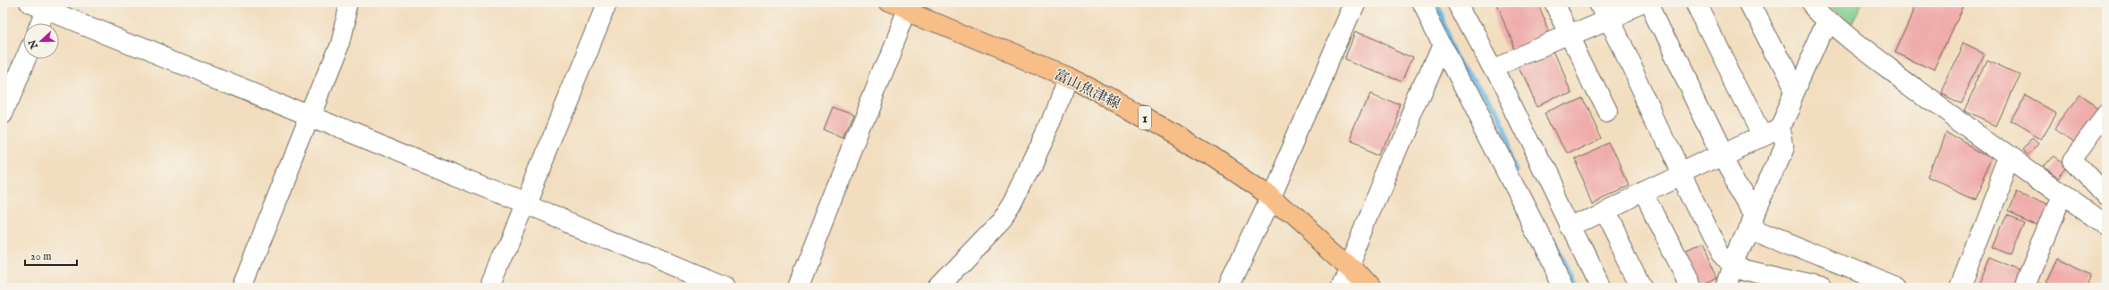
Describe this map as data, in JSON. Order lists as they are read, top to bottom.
{
  "streets": {
    "main road": ["富山魚津線", "1"]
  },
  "scale_bar": "20 m",
  "north": "left"
}
